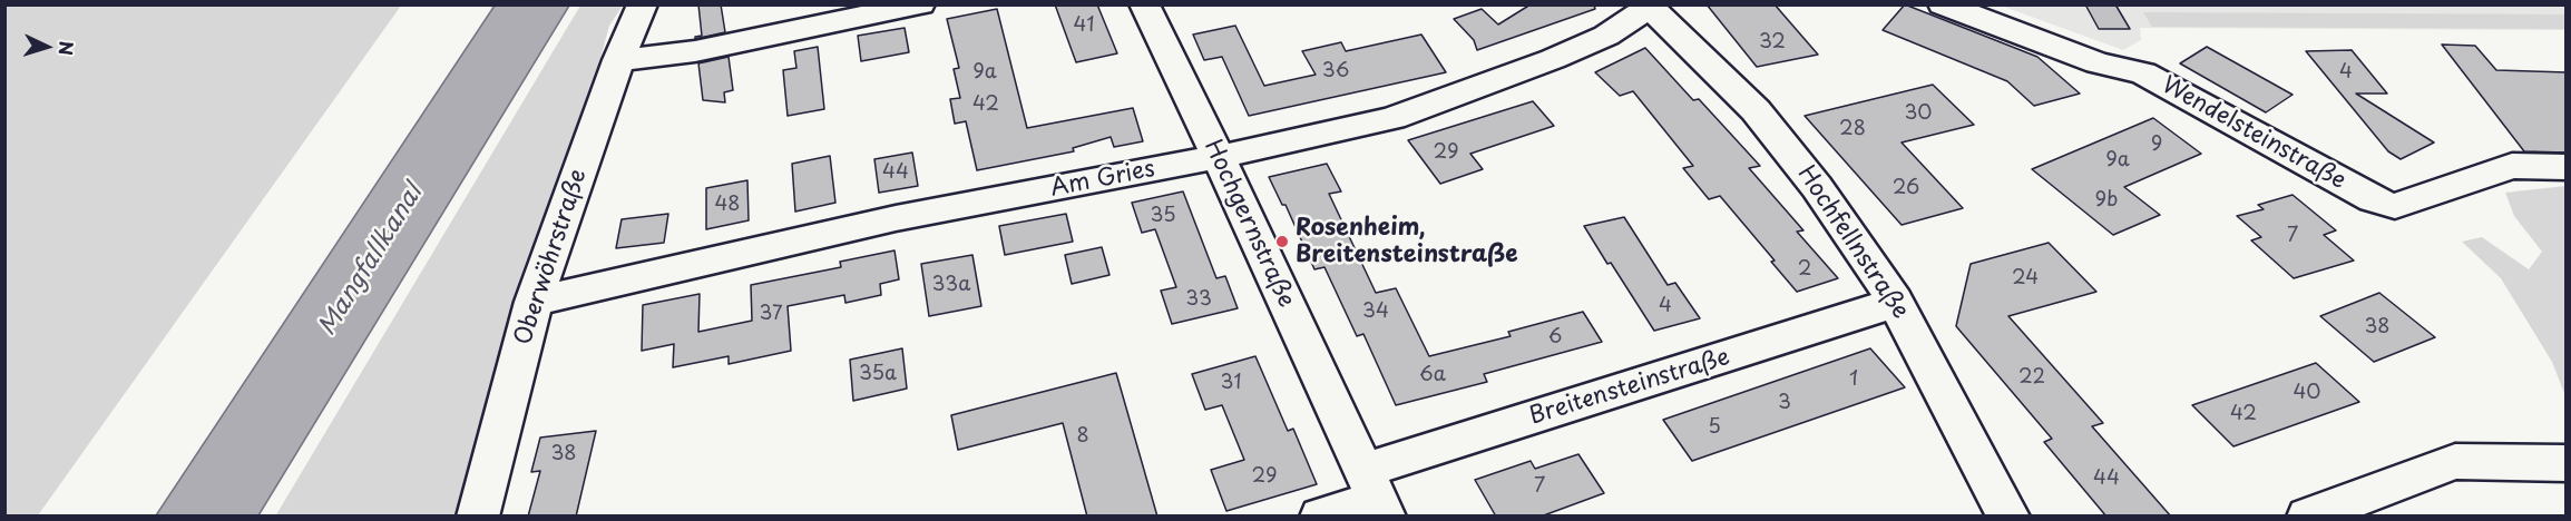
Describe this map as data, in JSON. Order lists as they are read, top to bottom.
{
  "streets": {
    "street": [
      "Wendelsteinstraße",
      "Am Gries",
      "Hochgernstraße",
      "Hochfellnstraße",
      "Oberwöhrstraße",
      "Breitensteinstraße"
    ]
  },
  "crossings": [
    ["Am Gries", "Hochgernstraße"],
    ["Am Gries", "Hochfellnstraße"],
    ["Am Gries", "Oberwöhrstraße"],
    ["Hochgernstraße", "Breitensteinstraße"],
    ["Hochfellnstraße", "Breitensteinstraße"]
  ],
  "water": ["Mangfallkanal"],
  "places": ["Rosenheim, Breitensteinstraße"],
  "house_numbers": [
    "41",
    "32",
    "36",
    "9a",
    "4",
    "42",
    "30",
    "28",
    "9",
    "29",
    "9a",
    "44",
    "26",
    "9b",
    "48",
    "35",
    "7",
    "2",
    "24",
    "33a",
    "33",
    "4",
    "34",
    "37",
    "38",
    "6",
    "35a",
    "6a",
    "22",
    "1",
    "31",
    "40",
    "3",
    "42",
    "5",
    "8",
    "38",
    "29",
    "44",
    "7"
  ],
  "north": "right"
}
